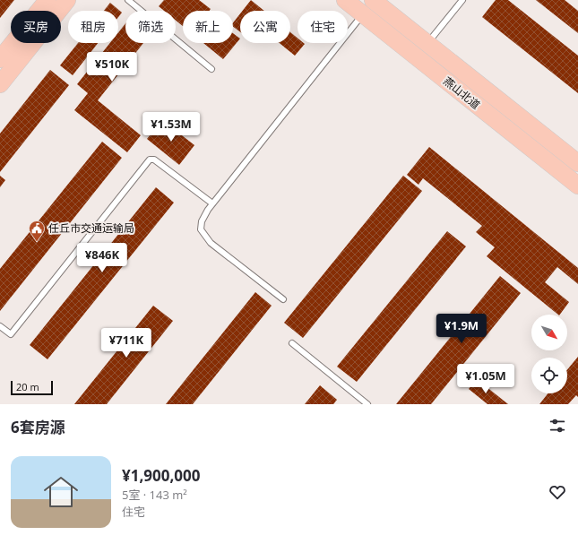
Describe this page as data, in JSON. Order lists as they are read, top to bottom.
{
  "streets": {
    "main road": ["燕山北道"]
  },
  "places": {
    "public building": ["任丘市交通运输局"]
  },
  "scale_bar": "20 m",
  "north": "bottom right",
  "page": {
    "chip": [
      "买房",
      "租房",
      "筛选",
      "新上",
      "公寓",
      "住宅"
    ],
    "price": [
      "¥510K",
      "¥1.53M",
      "¥846K",
      "¥1.9M",
      "¥711K",
      "¥1.05M"
    ],
    "scale": "20 m",
    "heading": "6套房源",
    "list": [
      {
        "name": "¥1,900,000",
        "note": "5室 · 143 m² · 住宅"
      }
    ]
  }
}
